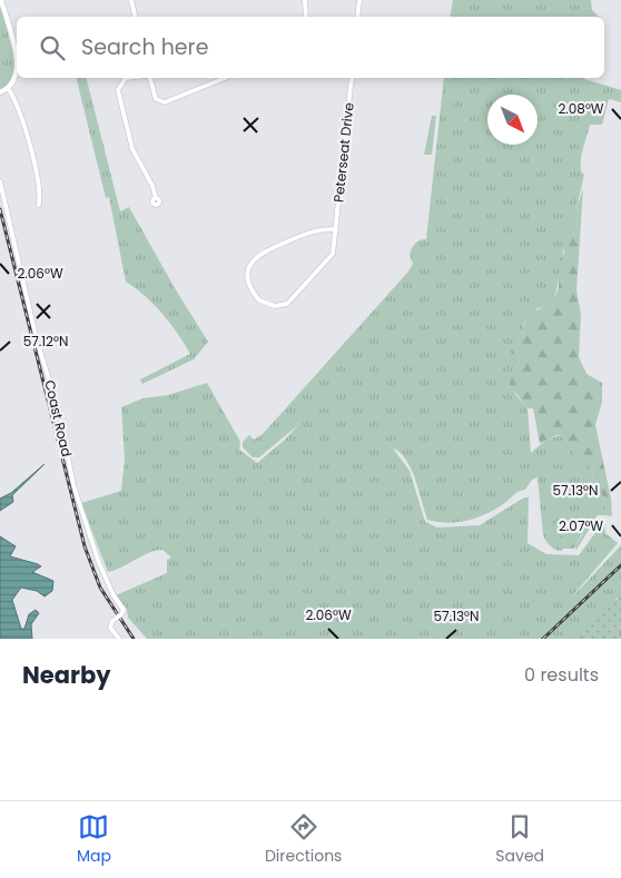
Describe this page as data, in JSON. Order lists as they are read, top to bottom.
{
  "streets": {
    "street": ["Peterseat Drive", "Coast Road"]
  },
  "north": "bottom right",
  "page": {
    "search": "Search here",
    "heading": ["Nearby", "0 results"],
    "nav": ["Map", "Directions", "Saved"]
  },
  "coordinates": [
    "2.08°W",
    "2.06°W",
    "57.12°N",
    "57.13°N",
    "2.07°W"
  ]
}
